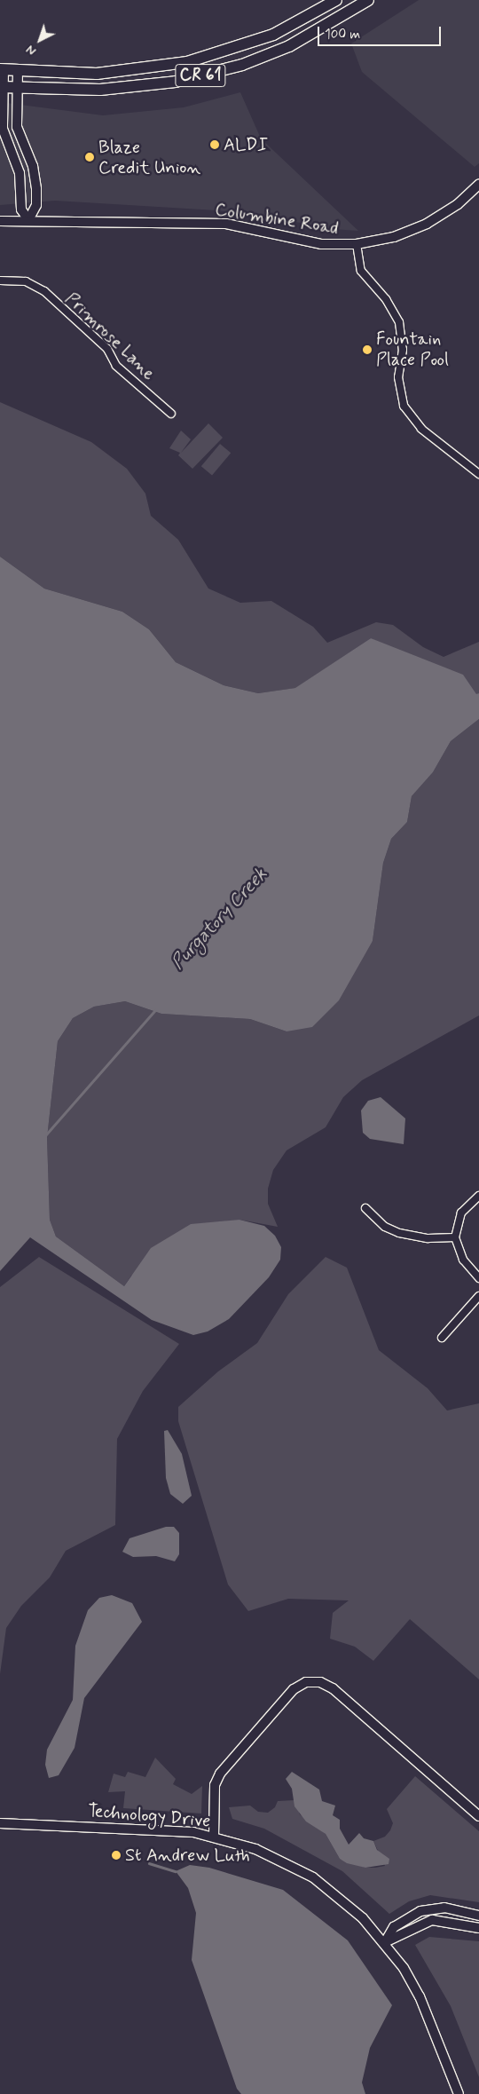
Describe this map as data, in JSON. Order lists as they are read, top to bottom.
{
  "streets": {
    "main road": ["CR 61"],
    "street": ["Columbine Road", "Primrose Lane", "Technology Drive"]
  },
  "water": ["Purgatory Creek"],
  "places": [
    "ALDI",
    "Blaze Credit Union",
    "Fountain Place Pool",
    "St Andrew Luth"
  ],
  "scale_bar": "100 m",
  "north": "bottom left"
}
